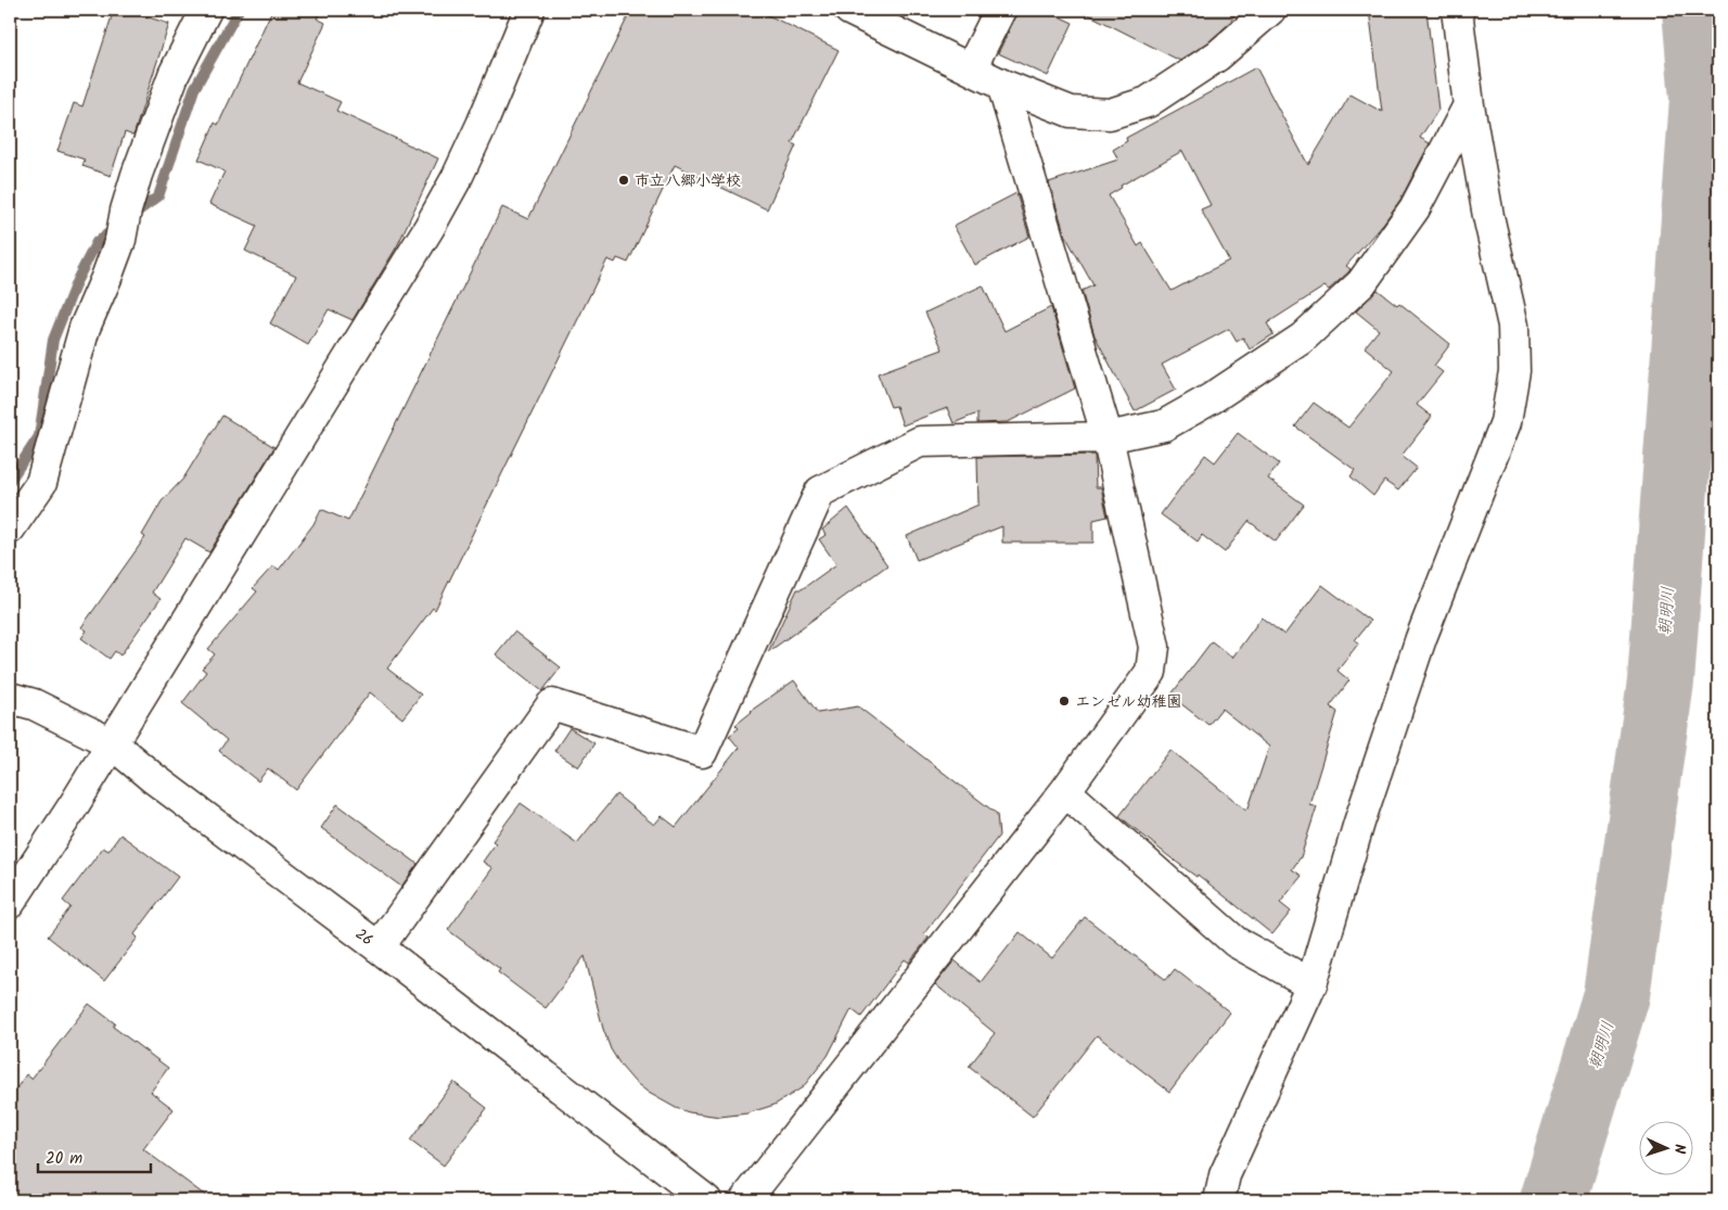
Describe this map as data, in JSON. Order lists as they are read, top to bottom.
{
  "streets": {
    "street": ["26"]
  },
  "water": ["朝明川"],
  "places": ["市立八郷小学校", "エンゼル幼稚園"],
  "scale_bar": "20 m",
  "north": "right"
}
